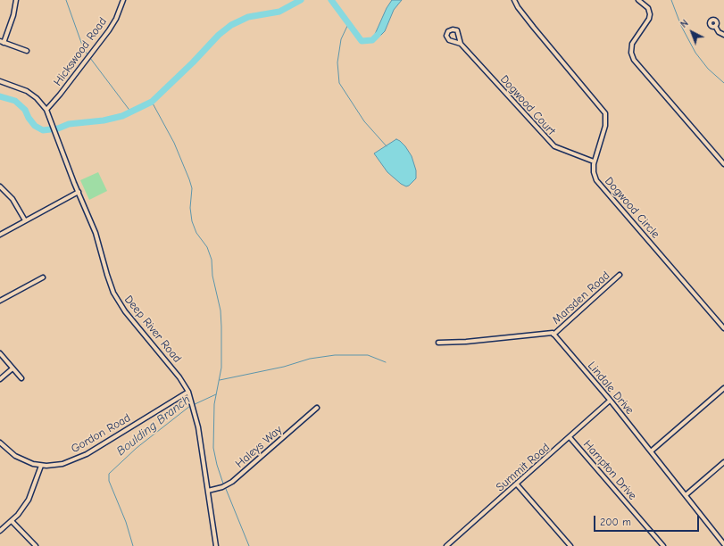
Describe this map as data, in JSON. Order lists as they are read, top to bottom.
{
  "streets": {
    "street": [
      "Hickswood Road",
      "Dogwood Court",
      "Dogwood Circle",
      "Marsden Road",
      "Deep River Road",
      "Lindale Drive",
      "Gordon Road",
      "Haleys Way",
      "Summit Road",
      "Hampton Drive"
    ]
  },
  "crossings": [
    ["Hickswood Road", "Deep River Road"],
    ["Dogwood Court", "Dogwood Circle"],
    ["Marsden Road", "Lindale Drive"],
    ["Deep River Road", "Gordon Road"],
    ["Deep River Road", "Haleys Way"],
    ["Lindale Drive", "Summit Road"],
    ["Summit Road", "Hampton Drive"]
  ],
  "water": ["Boulding Branch"],
  "scale_bar": "200 m",
  "north": "top left"
}
